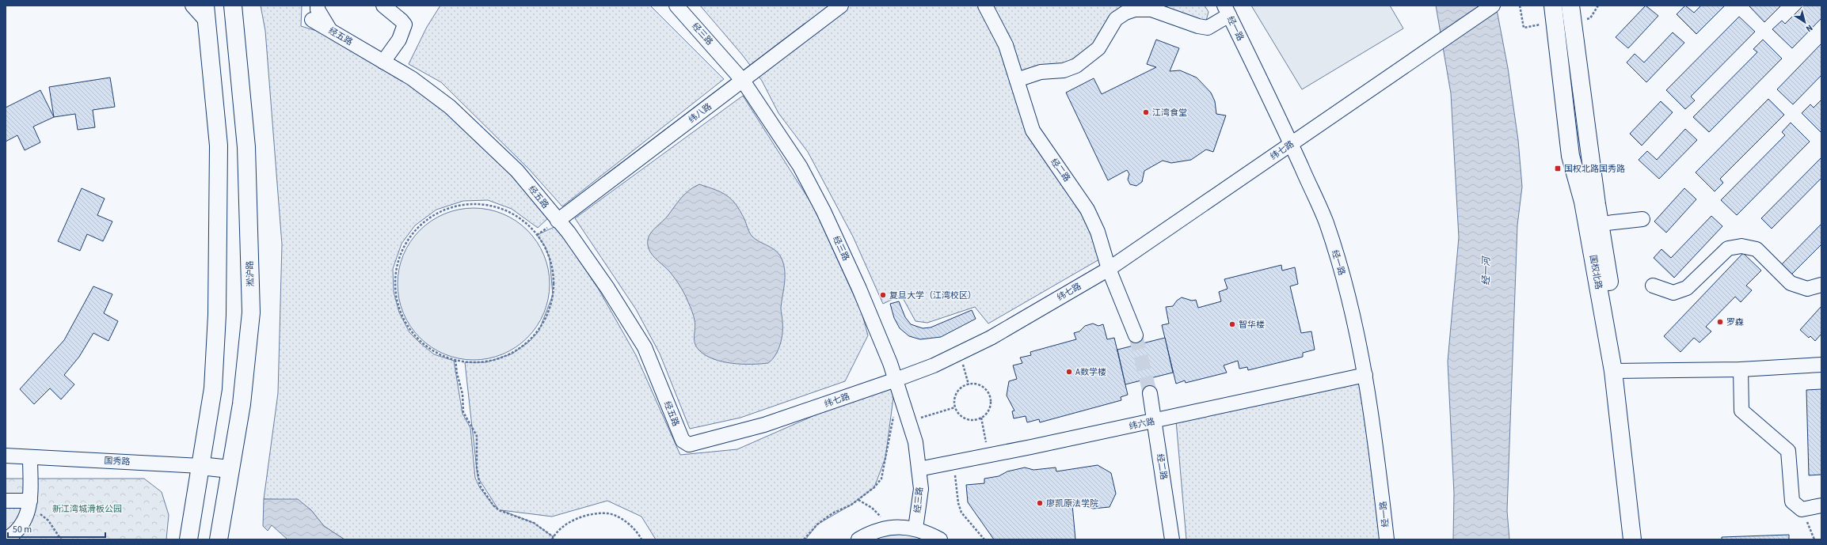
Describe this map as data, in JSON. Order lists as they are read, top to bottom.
{
  "streets": {
    "main road": ["国权北路", "淞沪路", "国秀路"],
    "street": [
      "经一路",
      "经三路",
      "经五路",
      "纬八路",
      "纬七路",
      "经二路",
      "纬六路"
    ]
  },
  "crossings": [
    ["经一路", "纬七路"],
    ["经一路", "纬六路"],
    ["经三路", "纬八路"],
    ["经三路", "纬七路"],
    ["经三路", "纬六路"],
    ["经五路", "纬八路"],
    ["经五路", "纬七路"],
    ["纬七路", "经二路"],
    ["经二路", "纬六路"],
    ["淞沪路", "国秀路"]
  ],
  "water": ["经一河"],
  "parks": ["新江湾城滑板公园"],
  "places": {
    "other": [
      "江湾食堂",
      "复旦大学（江湾校区）",
      "罗森",
      "智华楼",
      "A数学楼",
      "廖凯原法学院"
    ],
    "transit": ["国权北路国秀路"]
  },
  "scale_bar": "50 m",
  "north": "bottom right"
}
